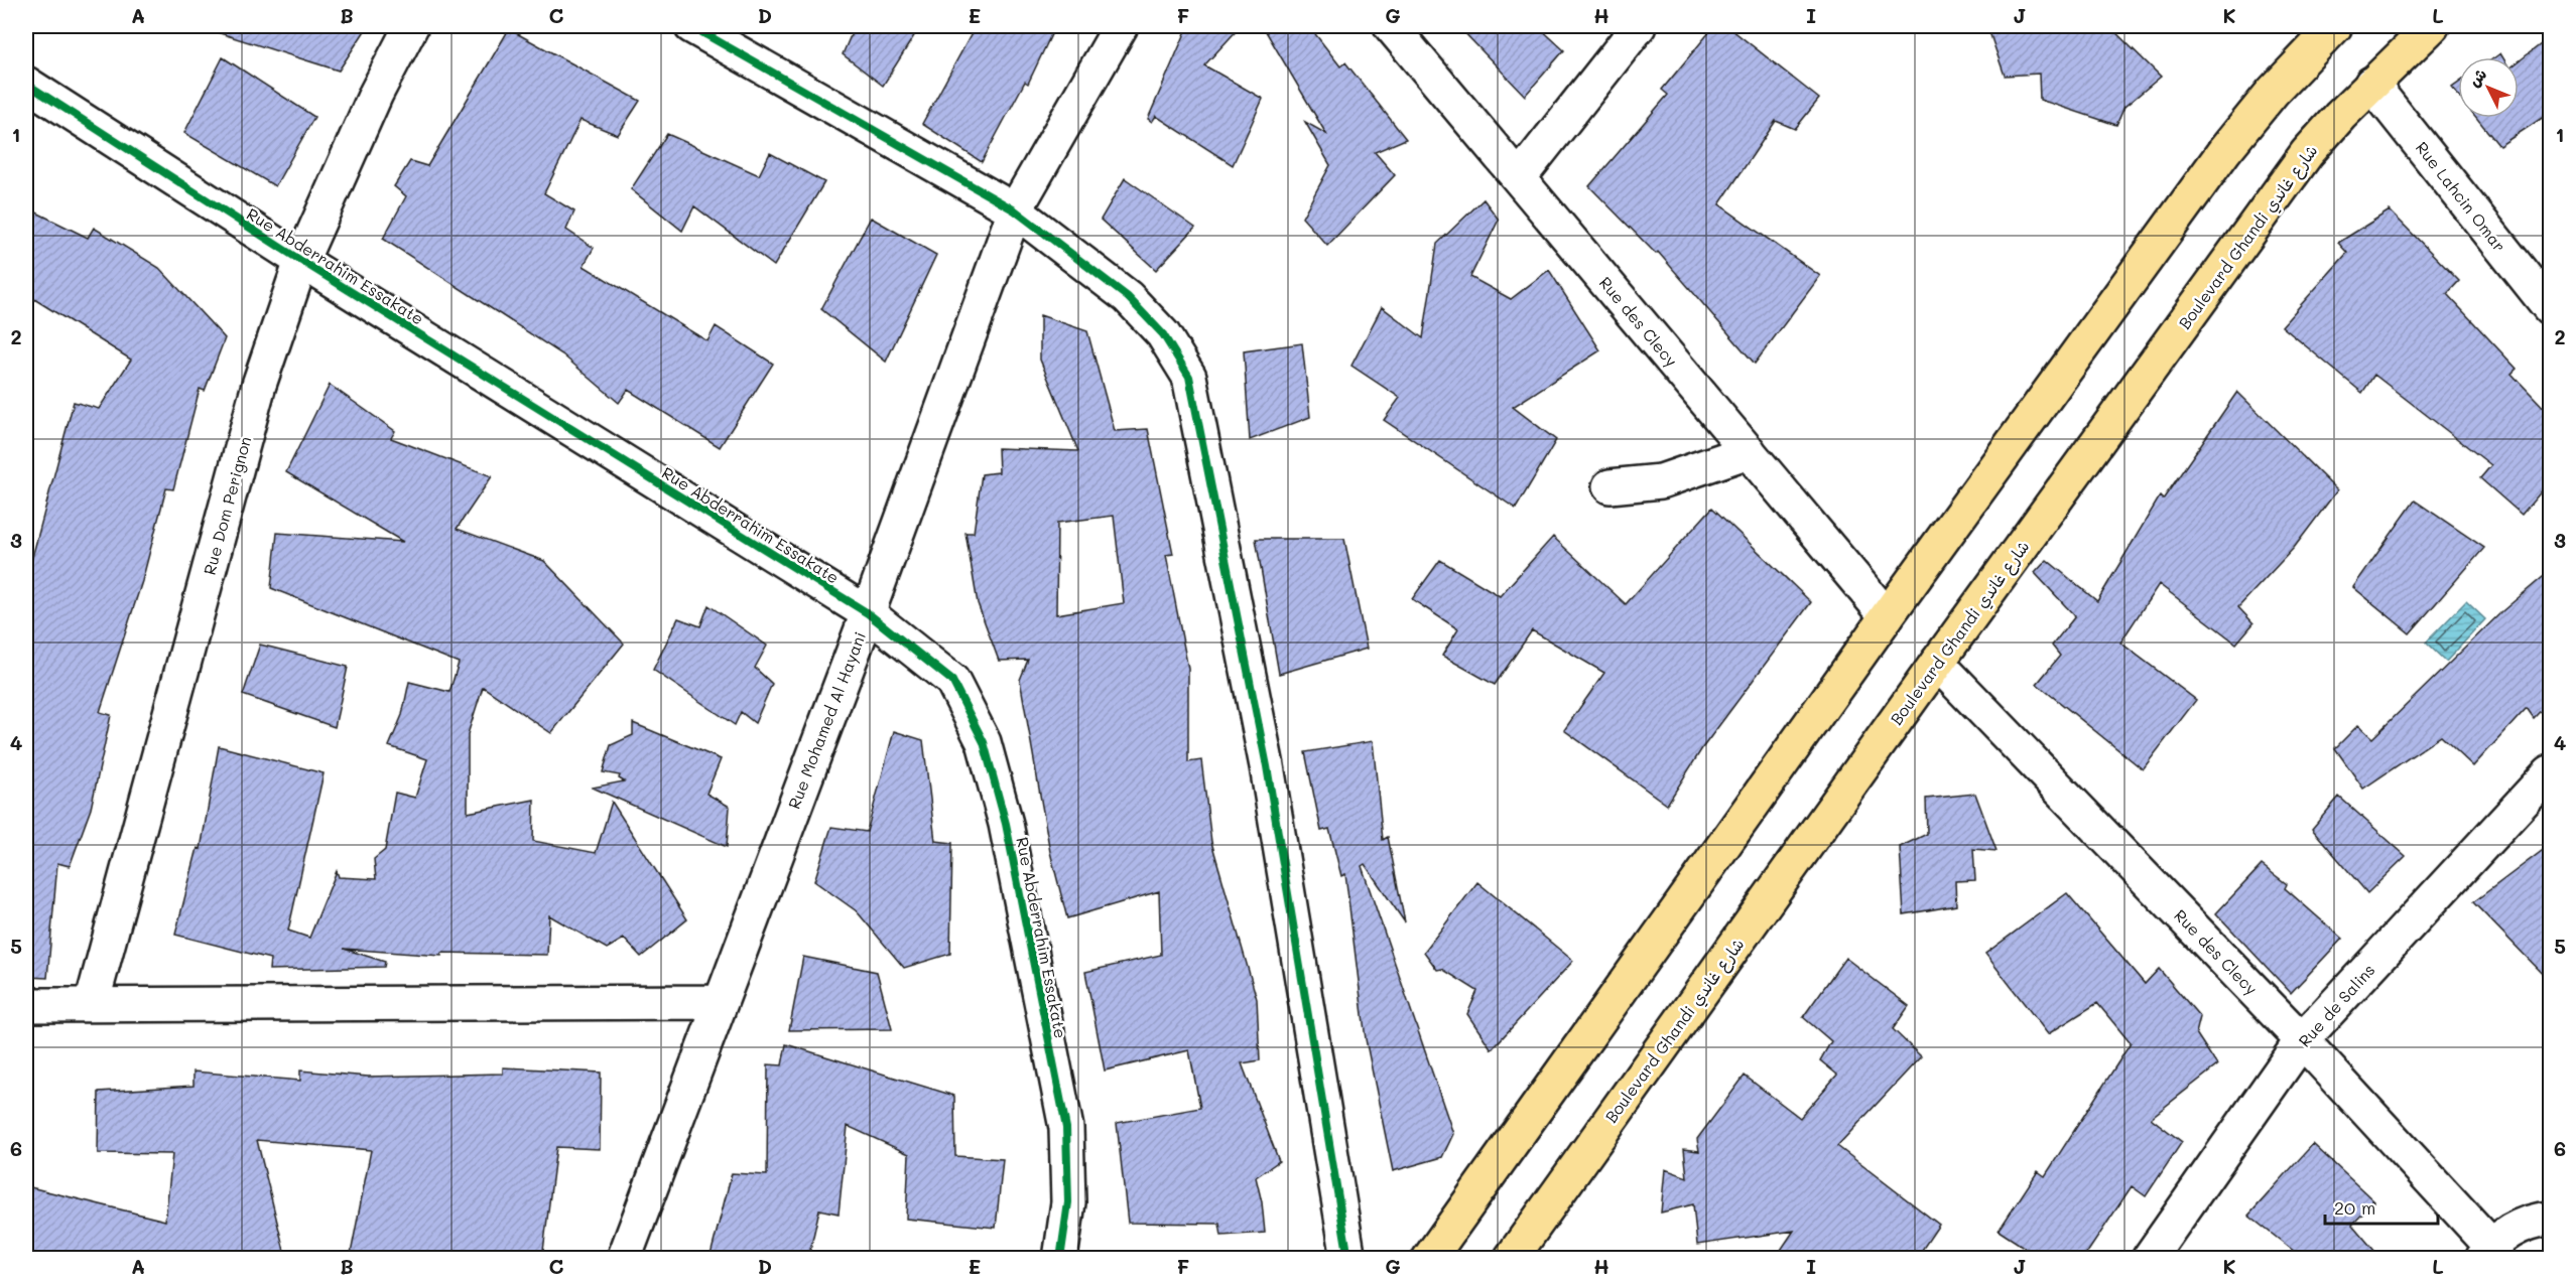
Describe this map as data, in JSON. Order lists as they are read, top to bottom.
{
  "streets": {
    "main road": ["Boulevard Ghandi شارع غاندي"],
    "street": [
      "Rue Lahcin Omar",
      "Rue Abderrahim Essakate",
      "Rue des Clecy",
      "Rue Dom Perignon",
      "Rue Mohamed Al Hayani",
      "Rue de Salins"
    ]
  },
  "crossings": [
    ["Rue Lahcin Omar", "Boulevard Ghandi شارع غاندي"],
    ["Boulevard Ghandi شارع غاندي", "Rue des Clecy"],
    ["Rue Abderrahim Essakate", "Rue Dom Perignon"],
    ["Rue Abderrahim Essakate", "Rue Mohamed Al Hayani"],
    ["Rue des Clecy", "Rue de Salins"]
  ],
  "scale_bar": "20 m",
  "north": "top left",
  "grid": {
    "columns": [
      "A",
      "B",
      "C",
      "D",
      "E",
      "F",
      "G",
      "H",
      "I",
      "J",
      "K",
      "L"
    ],
    "rows": [
      "1",
      "2",
      "3",
      "4",
      "5",
      "6"
    ]
  }
}
